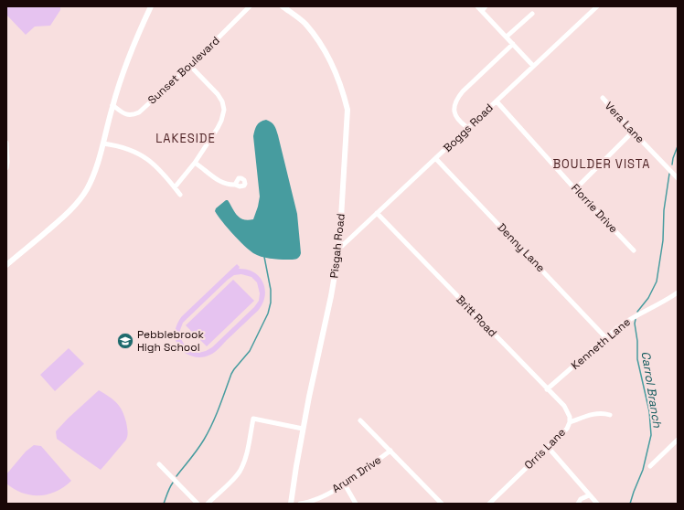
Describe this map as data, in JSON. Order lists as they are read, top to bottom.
{
  "streets": {
    "street": [
      "Sunset Boulevard",
      "Vera Lane",
      "Boggs Road",
      "Florrie Drive",
      "Pisgah Road",
      "Denny Lane",
      "Britt Road",
      "Kenneth Lane",
      "Orris Lane",
      "Arum Drive"
    ]
  },
  "crossings": [
    ["Boggs Road", "Florrie Drive"],
    ["Boggs Road", "Pisgah Road"],
    ["Boggs Road", "Denny Lane"],
    ["Boggs Road", "Britt Road"],
    ["Denny Lane", "Kenneth Lane"],
    ["Britt Road", "Kenneth Lane"],
    ["Britt Road", "Orris Lane"]
  ],
  "districts": ["LAKESIDE", "BOULDER VISTA"],
  "water": ["Carrol Branch"],
  "places": {
    "school or university": ["Pebblebrook High School"]
  }
}
